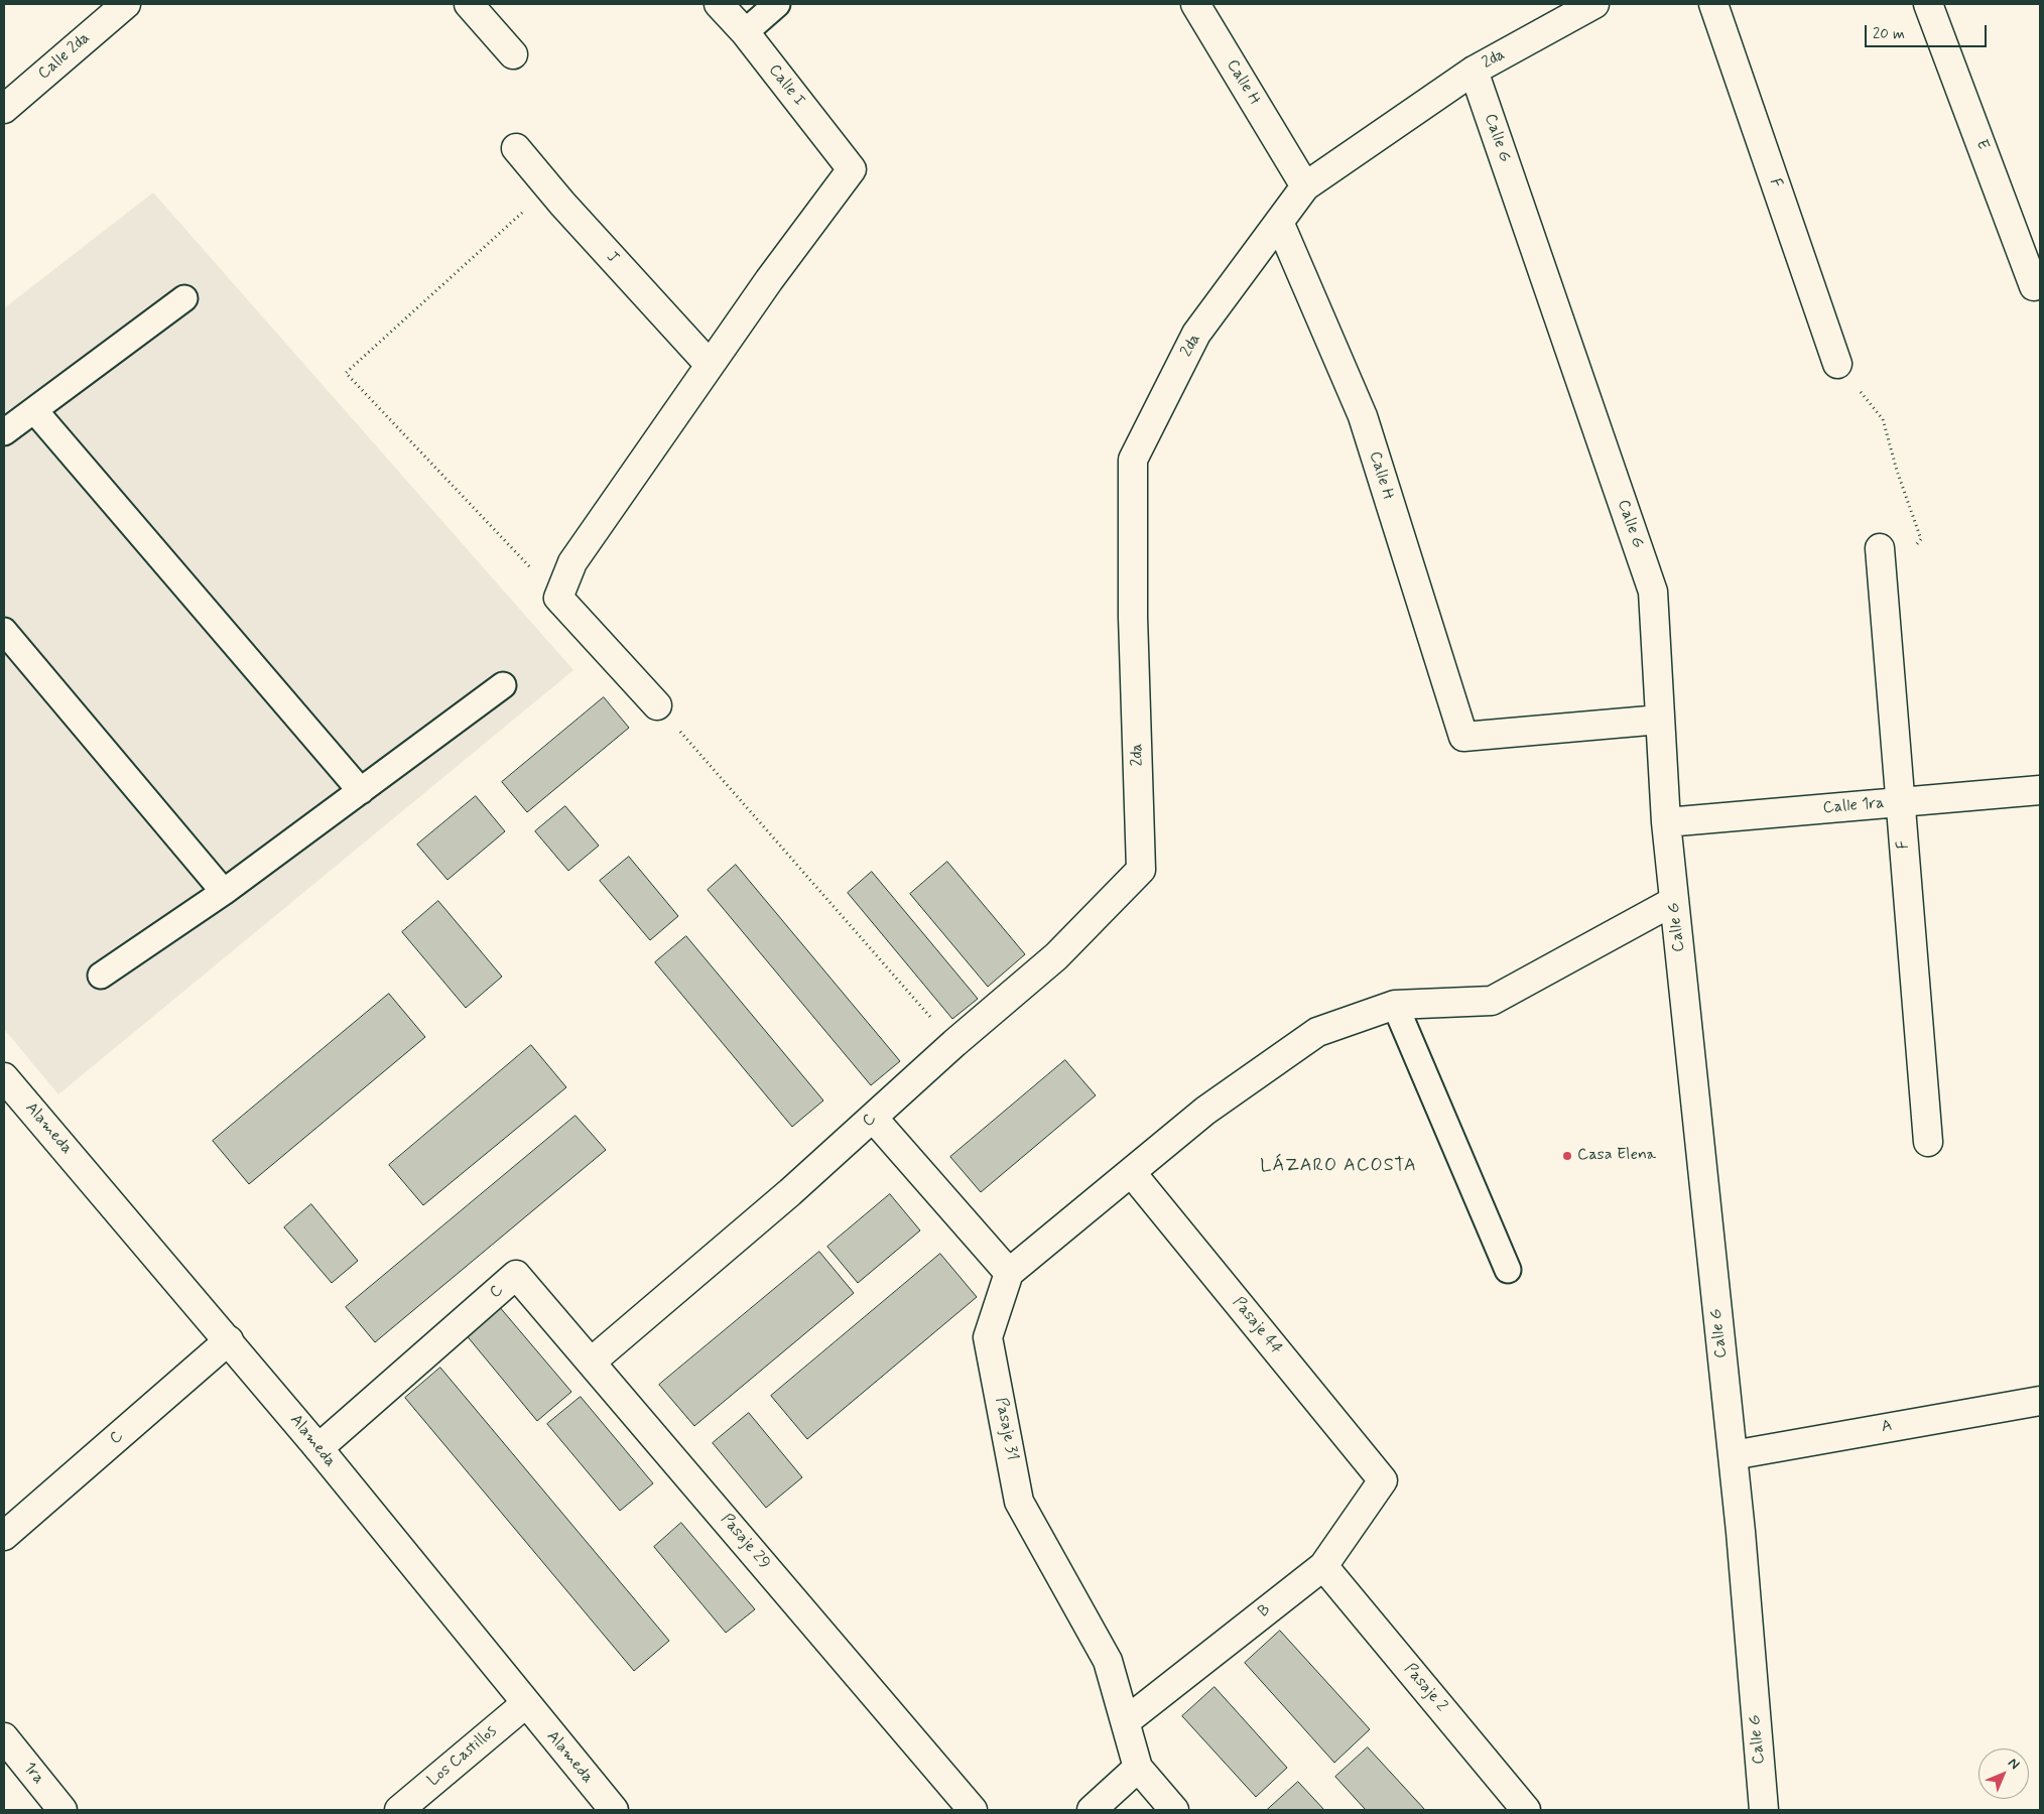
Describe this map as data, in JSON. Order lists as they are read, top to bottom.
{
  "streets": {
    "street": [
      "Calle 2da",
      "2da",
      "Calle H",
      "Calle I",
      "Calle G",
      "E",
      "F",
      "J",
      "Calle 1ra",
      "C",
      "Alameda",
      "Pasaje 44",
      "A",
      "Pasaje 31",
      "Pasaje 29",
      "B",
      "Pasaje 2",
      "Los Castillos",
      "1ra"
    ]
  },
  "crossings": [
    ["2da", "Calle H"],
    ["2da", "Calle G"],
    ["2da", "C"],
    ["Calle H", "Calle G"],
    ["Calle I", "J"],
    ["Calle G", "Calle 1ra"],
    ["Calle G", "A"],
    ["F", "Calle 1ra"],
    ["C", "Alameda"],
    ["C", "Pasaje 29"],
    ["Alameda", "Los Castillos"],
    ["Pasaje 44", "B"],
    ["Pasaje 31", "B"],
    ["B", "Pasaje 2"]
  ],
  "districts": ["LÁZARO ACOSTA"],
  "places": ["Casa Elena"],
  "scale_bar": "20 m",
  "north": "top right"
}
